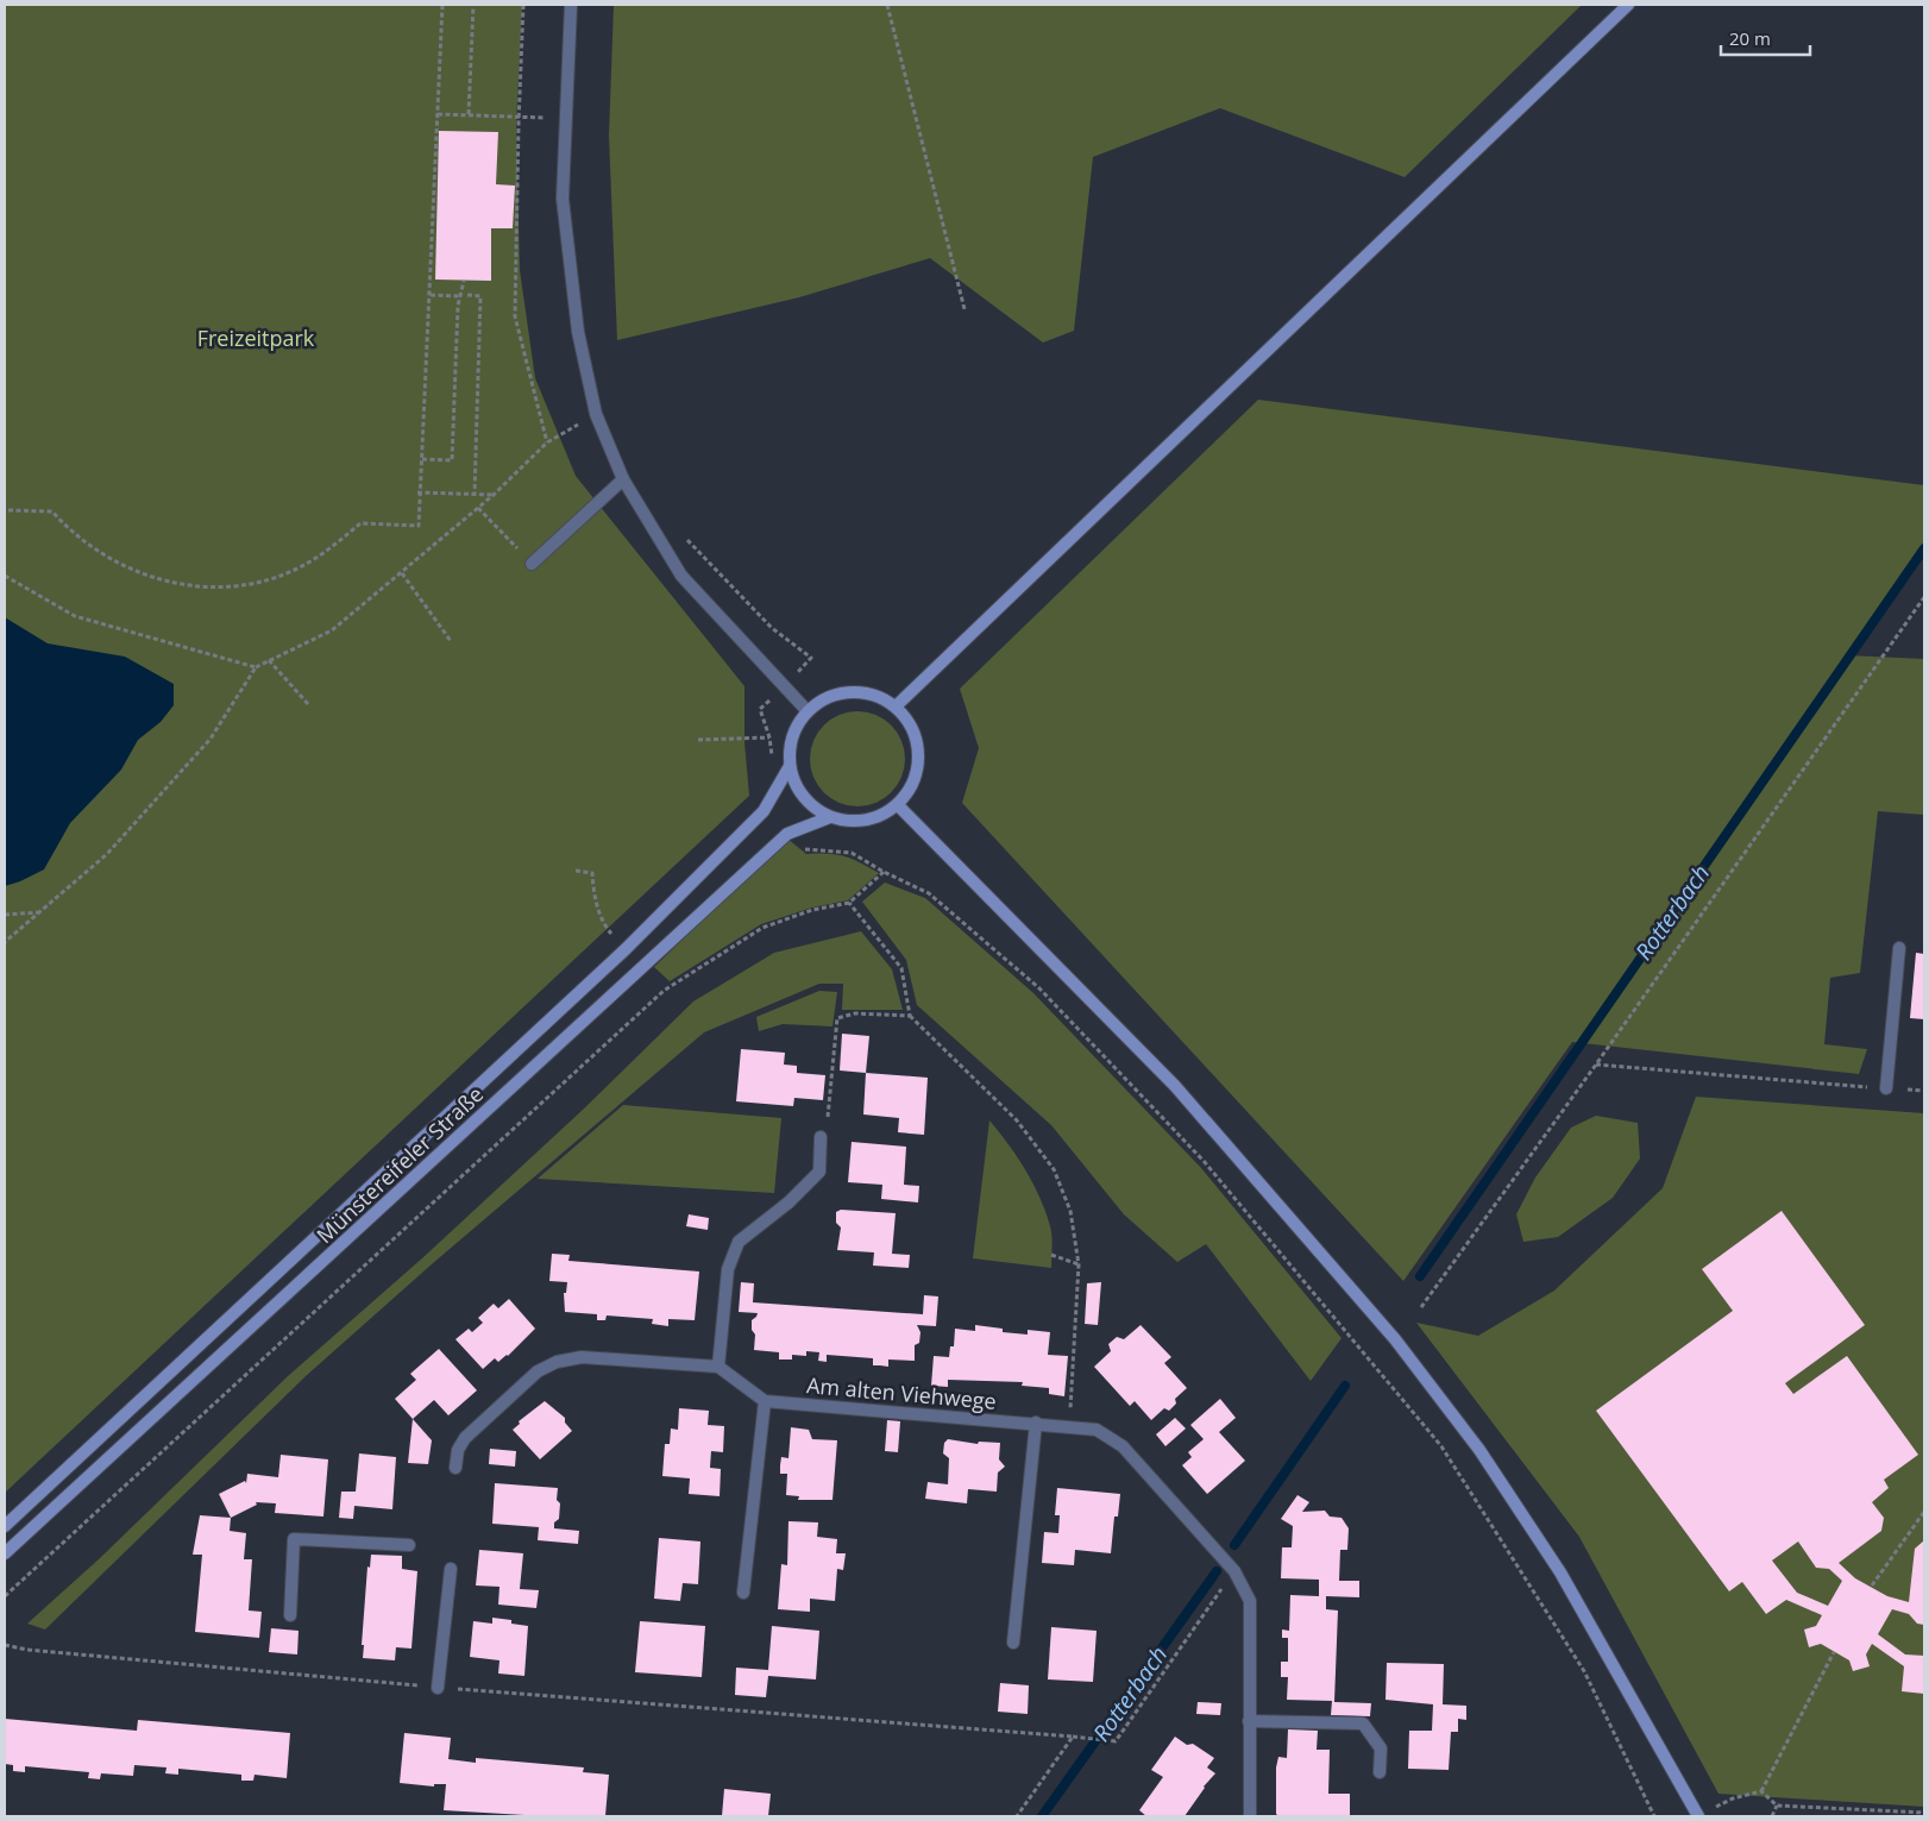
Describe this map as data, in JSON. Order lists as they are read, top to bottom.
{
  "streets": {
    "main road": ["Münstereifeler Straße"],
    "street": ["Am alten Viehwege"]
  },
  "water": ["Rotterbach"],
  "parks": ["Freizeitpark"],
  "scale_bar": "20 m"
}
